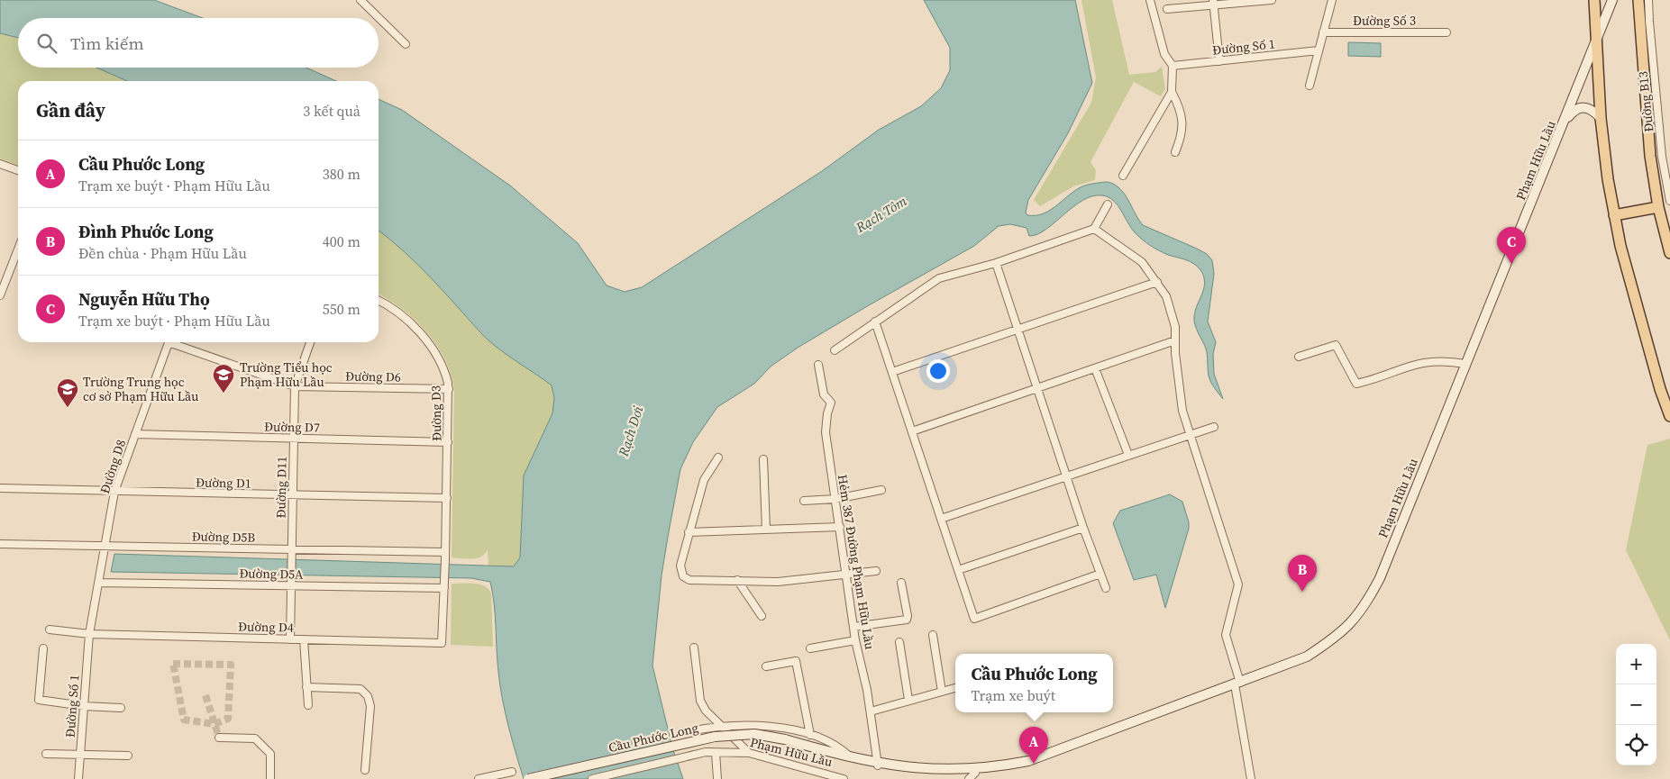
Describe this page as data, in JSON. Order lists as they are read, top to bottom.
{
  "streets": {
    "main road": ["Phạm Hữu Lầu", "Cầu Phước Long"],
    "street": [
      "Đường Số 3",
      "Đường Số 1",
      "Đường B13",
      "Đường D6",
      "Đường D3",
      "Đường D7",
      "Đường D8",
      "Đường D1",
      "Đường D11",
      "Đường D5B",
      "Hẻm 387 Đường Phạm Hữu Lầu",
      "Đường D5A",
      "Đường D4"
    ]
  },
  "crossings": [
    ["Đường Số 1", "Đường D8"],
    ["Đường Số 1", "Đường D4"],
    ["Phạm Hữu Lầu", "Hẻm 387 Đường Phạm Hữu Lầu"],
    ["Phạm Hữu Lầu", "Cầu Phước Long"],
    ["Đường D6", "Đường D3"],
    ["Đường D6", "Đường D11"],
    ["Đường D3", "Đường D7"],
    ["Đường D3", "Đường D1"],
    ["Đường D3", "Đường D5B"],
    ["Đường D3", "Đường D5A"],
    ["Đường D3", "Đường D4"],
    ["Đường D7", "Đường D8"],
    ["Đường D7", "Đường D11"],
    ["Đường D8", "Đường D1"],
    ["Đường D8", "Đường D5B"],
    ["Đường D8", "Đường D5A"],
    ["Đường D8", "Đường D4"],
    ["Đường D1", "Đường D11"],
    ["Đường D11", "Đường D5B"],
    ["Đường D11", "Đường D5A"],
    ["Đường D11", "Đường D4"],
    ["Đường D5A", "Đường D4"]
  ],
  "water": ["Rạch Tôm", "Rạch Dơi"],
  "places": {
    "school or university": ["Trường Tiểu học Phạm Hữu Lầu", "Trường Trung học cơ sở Phạm Hữu Lầu"]
  },
  "page": {
    "search": "Tìm kiếm",
    "heading": ["Gần đây", "3 kết quả"],
    "list": [
      {
        "mark": "A",
        "name": "Cầu Phước Long",
        "note": "Trạm xe buýt · Phạm Hữu Lầu",
        "value": "380 m"
      },
      {
        "mark": "B",
        "name": "Đình Phước Long",
        "note": "Đền chùa · Phạm Hữu Lầu",
        "value": "400 m"
      },
      {
        "mark": "C",
        "name": "Nguyễn Hữu Thọ",
        "note": "Trạm xe buýt · Phạm Hữu Lầu",
        "value": "550 m"
      }
    ],
    "pins": ["C", "B", "A"],
    "map_buttons": ["+", "−"],
    "popup": ["Cầu Phước Long", "Trạm xe buýt"]
  }
}
